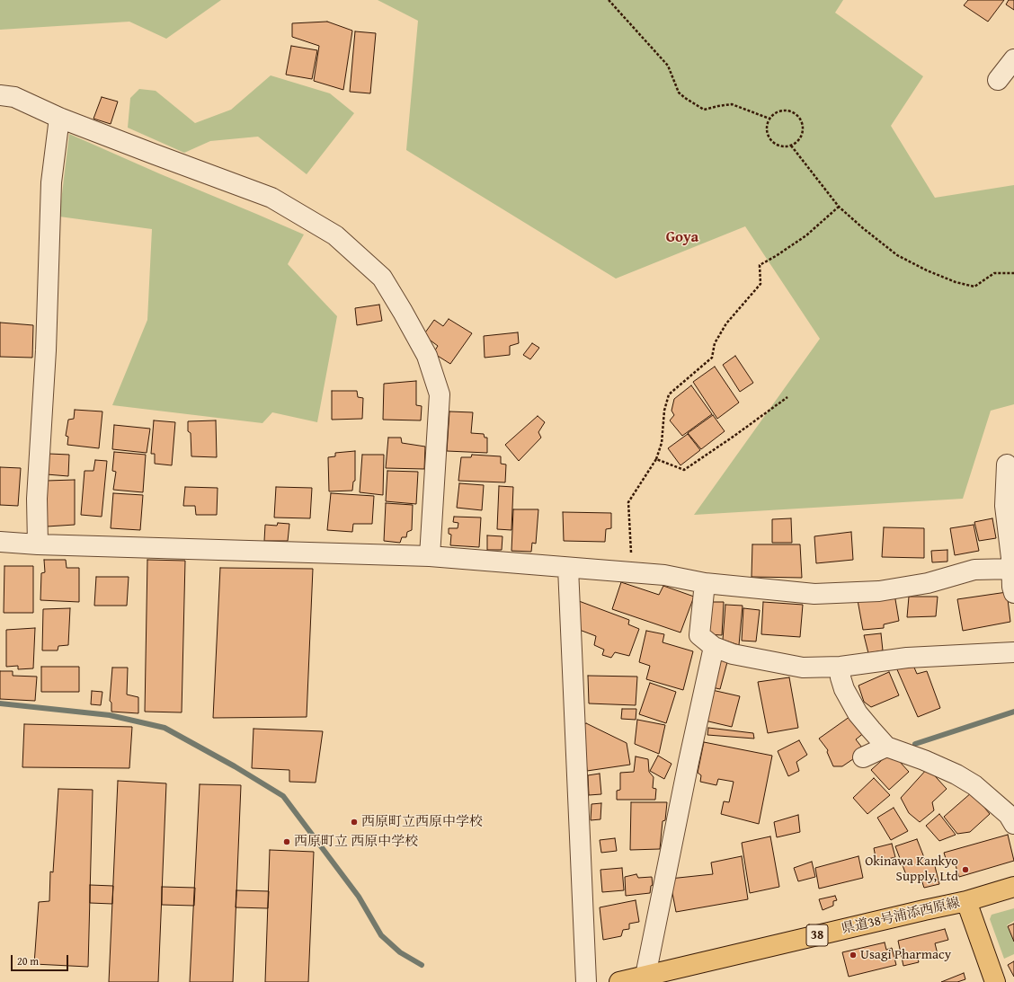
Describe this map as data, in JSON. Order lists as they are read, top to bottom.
{
  "streets": {
    "main road": ["県道38号浦添西原線", "38"]
  },
  "districts": ["Goya"],
  "places": [
    "西原町立西原中学校",
    "西原町立 西原中学校",
    "Okinawa Kankyo Supply, Ltd",
    "Usagi Pharmacy"
  ],
  "scale_bar": "20 m"
}
